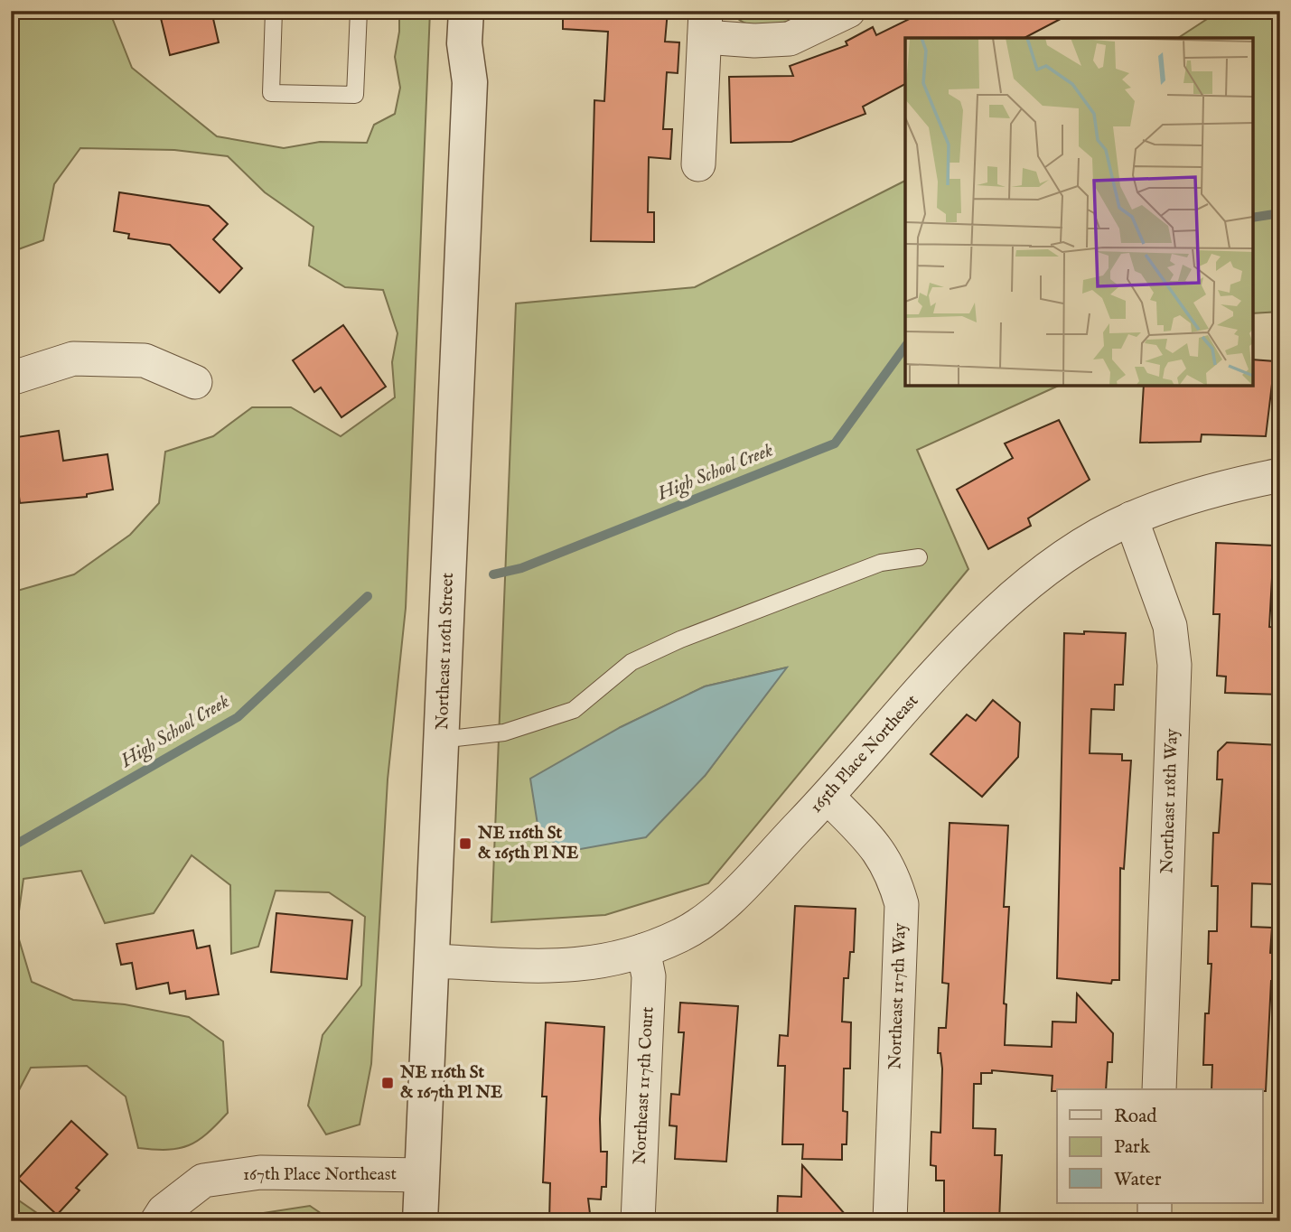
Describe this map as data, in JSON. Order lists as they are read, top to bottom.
{
  "streets": {
    "street": [
      "Northeast 116th Street",
      "165th Place Northeast",
      "Northeast 118th Way",
      "Northeast 117th Way",
      "Northeast 117th Court",
      "167th Place Northeast"
    ]
  },
  "crossings": [
    ["Northeast 116th Street", "165th Place Northeast"],
    ["Northeast 116th Street", "167th Place Northeast"],
    ["165th Place Northeast", "Northeast 118th Way"],
    ["165th Place Northeast", "Northeast 117th Way"],
    ["165th Place Northeast", "Northeast 117th Court"]
  ],
  "water": ["High School Creek"],
  "places": {
    "transit": ["NE 116th St & 165th Pl NE", "NE 116th St & 167th Pl NE"]
  },
  "legend": ["Road", "Park", "Water"]
}
